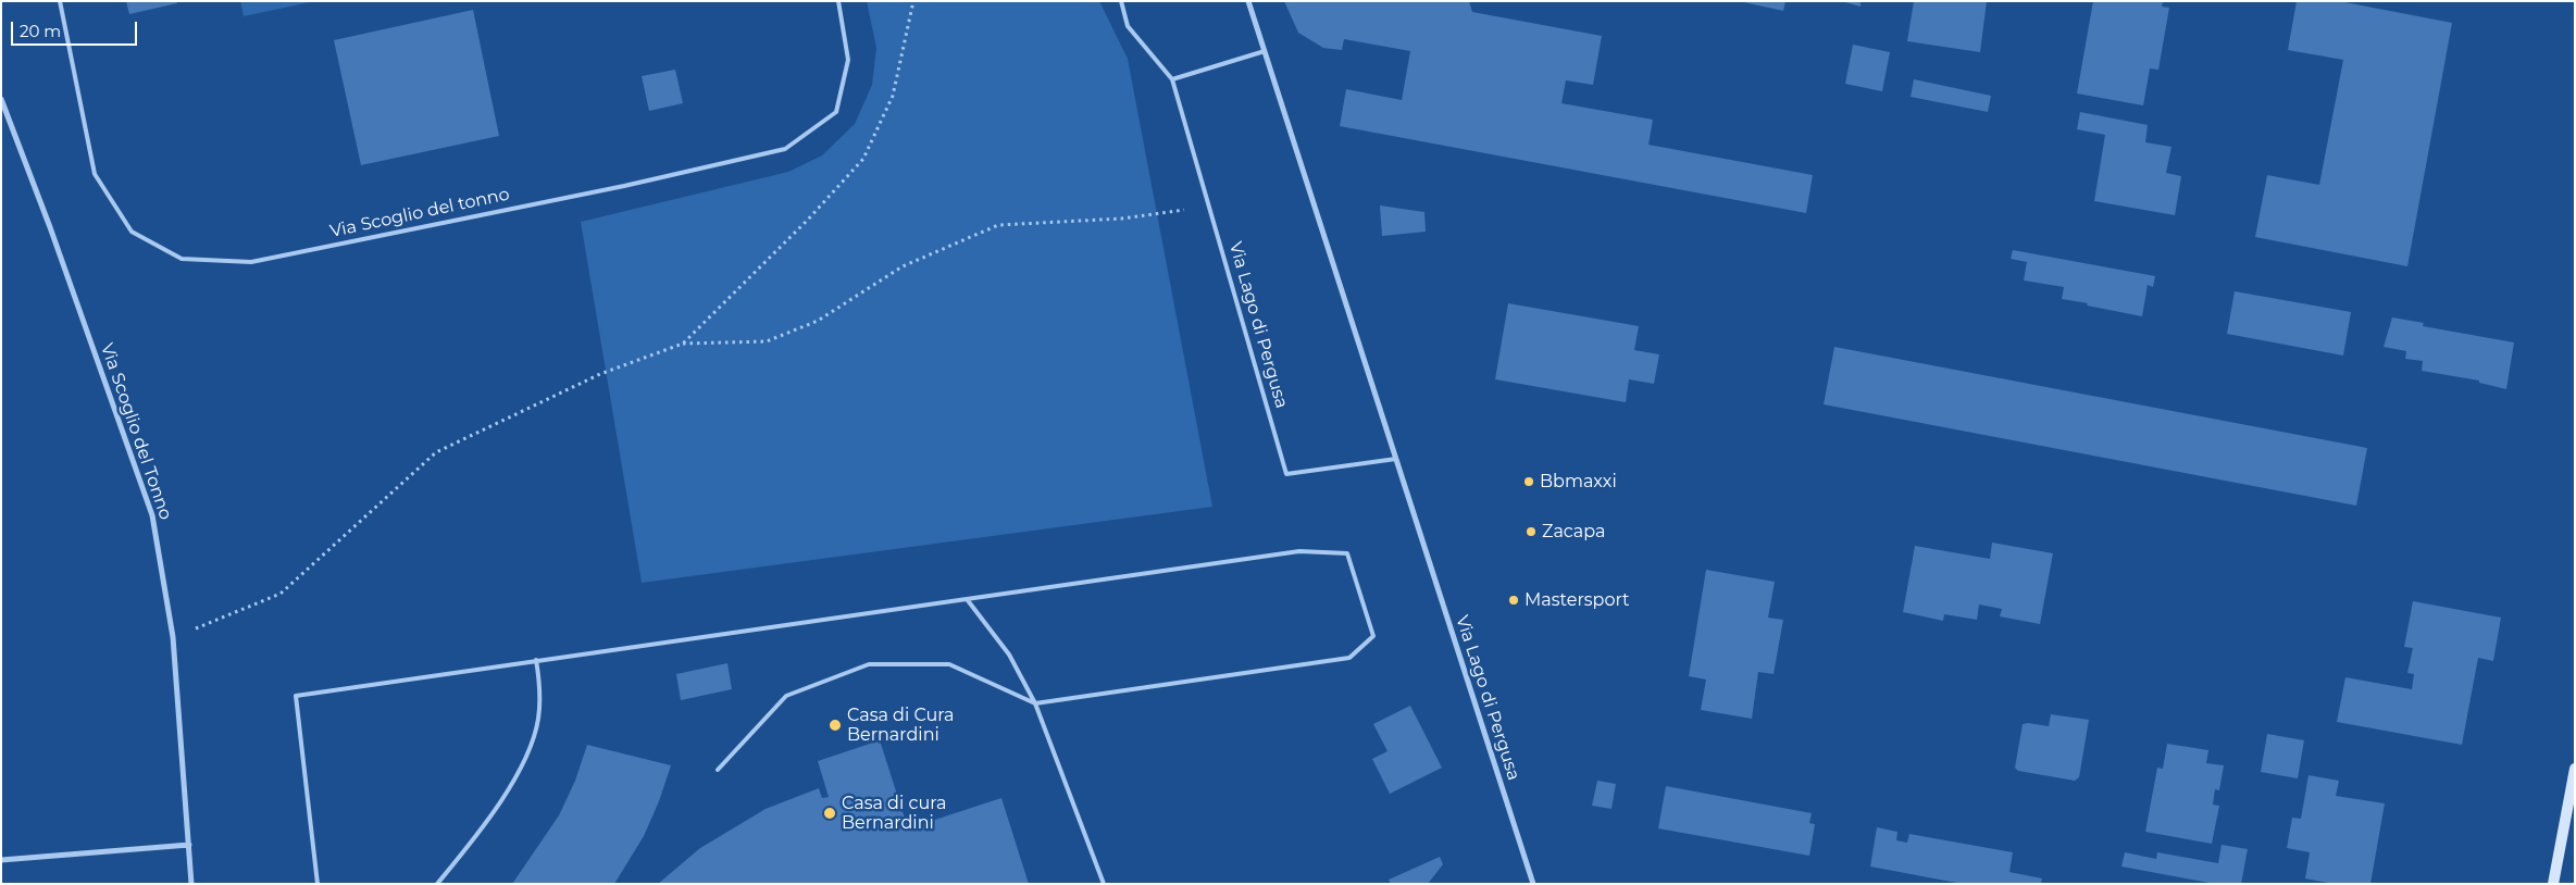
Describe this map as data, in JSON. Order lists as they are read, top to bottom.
{
  "streets": {
    "street": ["Via Lago di Pergusa", "Via Scoglio del Tonno"],
    "lane": ["Via Scoglio del tonno"]
  },
  "places": [
    "Bbmaxxi",
    "Zacapa",
    "Mastersport",
    "Casa di Cura Bernardini",
    "Casa di cura Bernardini"
  ],
  "scale_bar": "20 m"
}
